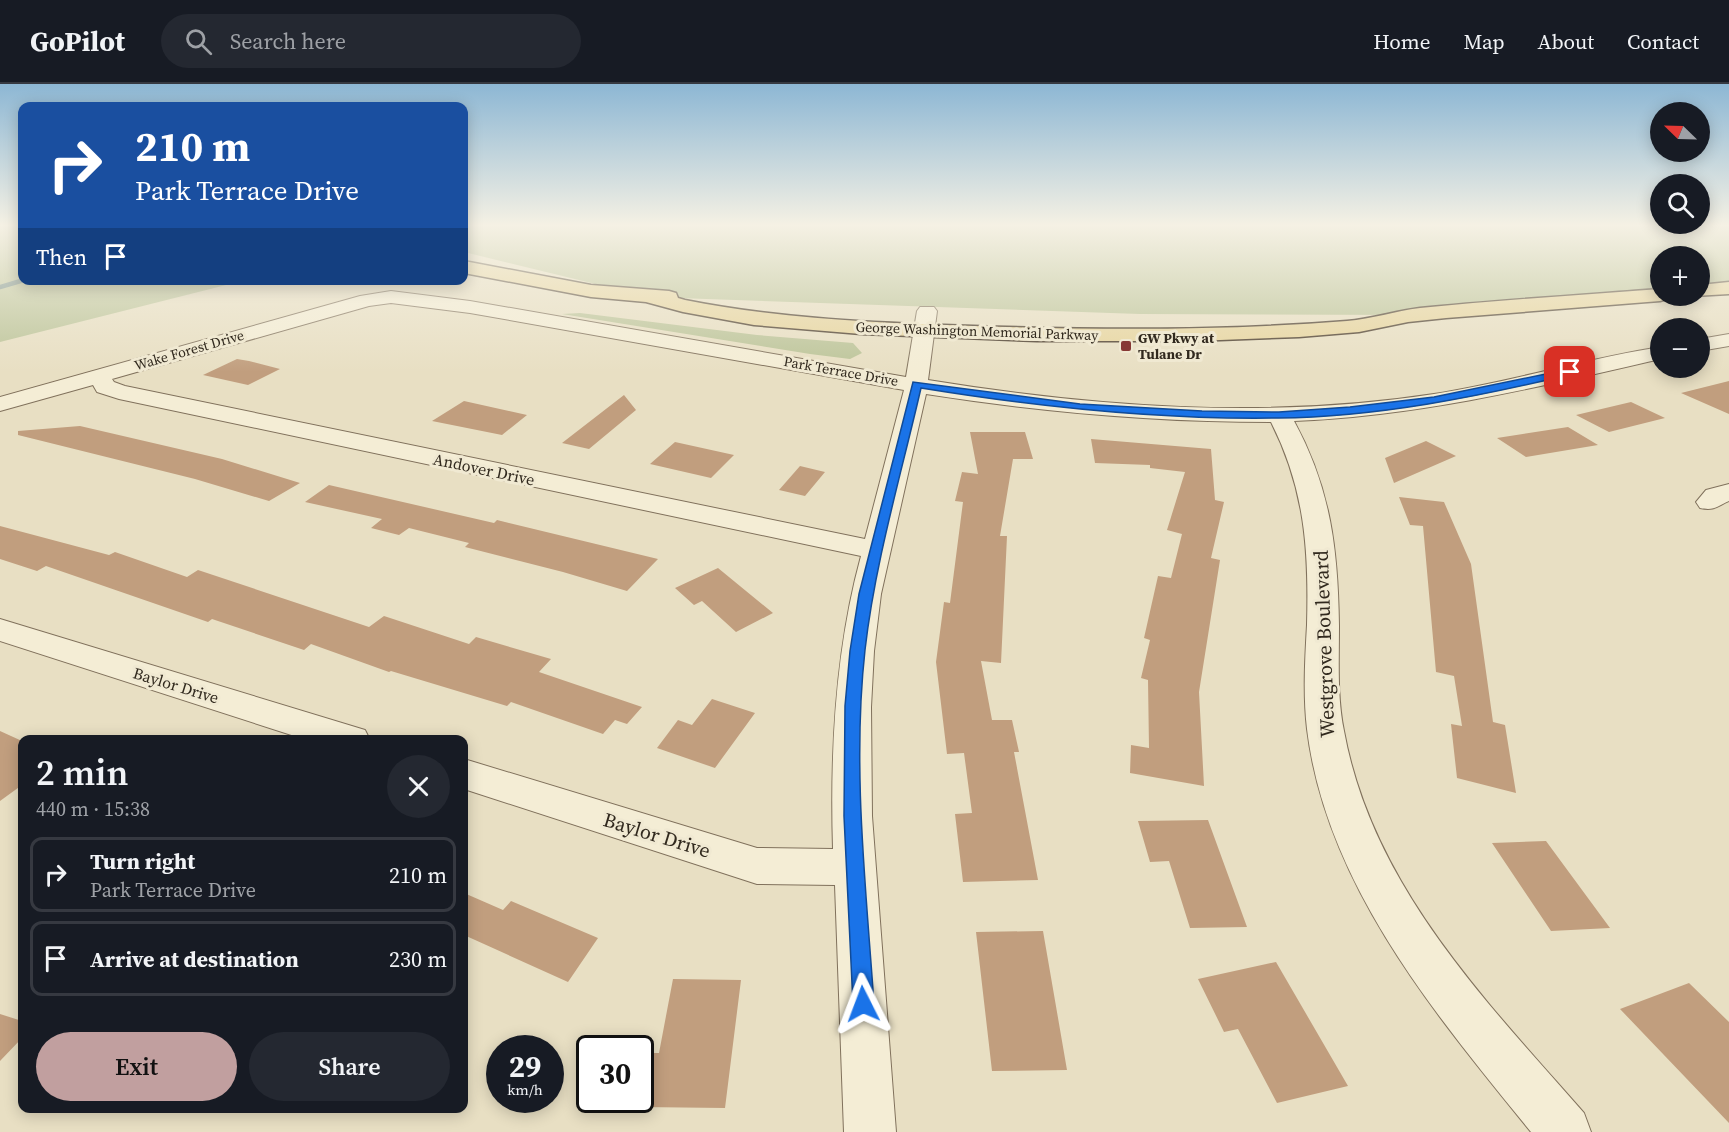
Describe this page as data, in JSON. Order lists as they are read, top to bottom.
{
  "streets": {
    "main road": ["George Washington Memorial Parkway"],
    "street": [
      "Wake Forest Drive",
      "Park Terrace Drive",
      "Andover Drive",
      "Westgrove Boulevard",
      "Baylor Drive"
    ]
  },
  "crossings": [
    ["Wake Forest Drive", "Park Terrace Drive"],
    ["Wake Forest Drive", "Andover Drive"],
    ["Park Terrace Drive", "Westgrove Boulevard"]
  ],
  "places": {
    "transit": ["GW Pkwy at Tulane Dr"]
  },
  "north": "top left",
  "page": {
    "header": "GoPilot",
    "search": "Search here",
    "nav": [
      "Home",
      "Map",
      "About",
      "Contact"
    ],
    "map_buttons": ["+", "−"],
    "turn": ["210 m", "Park Terrace Drive"],
    "then": "Then",
    "heading": ["2 min", "440 m · 15:38"],
    "list": [
      {
        "name": "Turn right",
        "note": "Park Terrace Drive",
        "value": "210 m"
      },
      {
        "name": "Arrive at destination",
        "value": "230 m"
      }
    ],
    "buttons": ["Exit", "Share"],
    "speed": "29 km/h",
    "limit": "30"
  }
}
